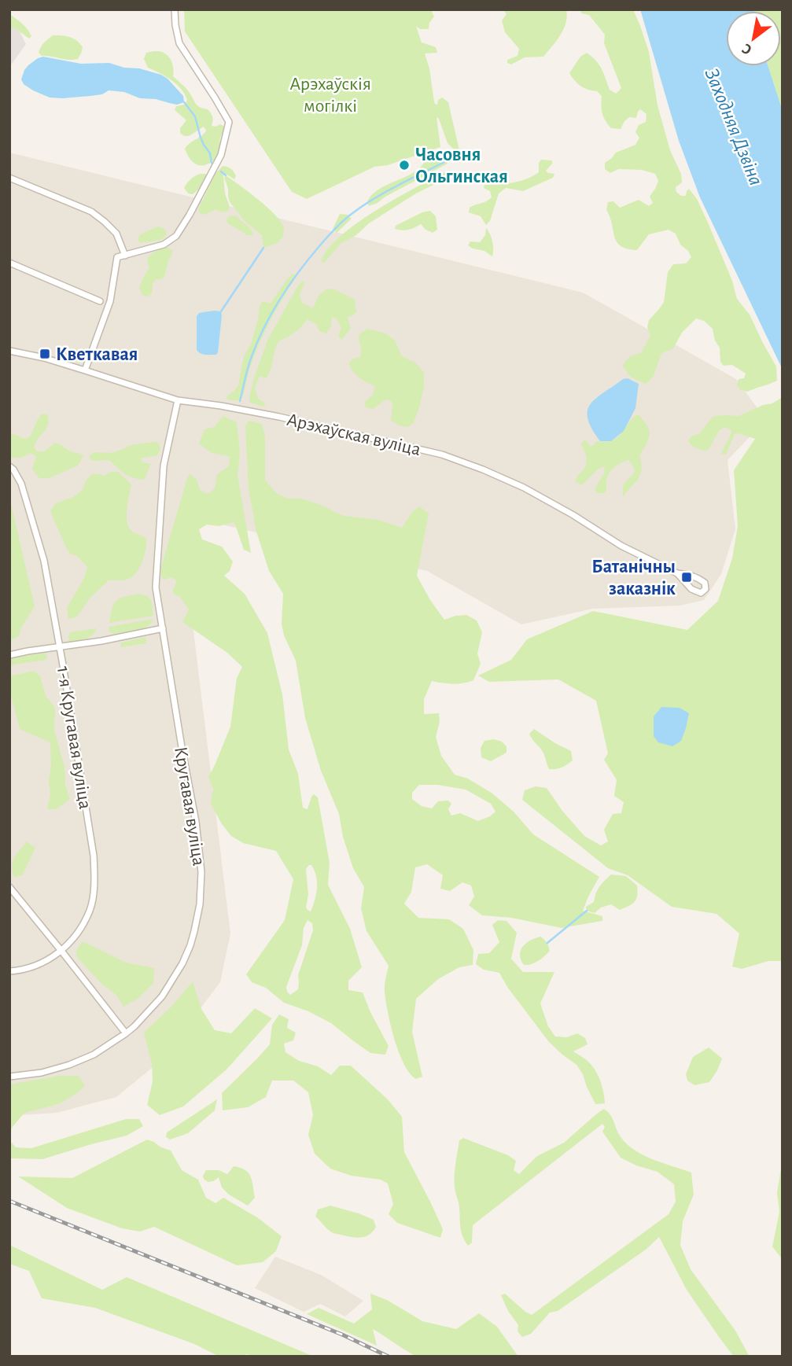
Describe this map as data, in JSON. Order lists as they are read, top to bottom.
{
  "streets": {
    "street": ["Арэхаўская вуліца", "1-я Кругавая вуліца", "Кругавая вуліца"]
  },
  "crossings": [
    ["Арэхаўская вуліца", "Кругавая вуліца"]
  ],
  "water": ["Заходняя Дзвіна"],
  "parks": ["Арэхаўскія могілкі"],
  "places": {
    "other": ["Часовня Ольгинская"],
    "transit": ["Кветкавая", "Батанічны заказнік"]
  },
  "north": "bottom left"
}
